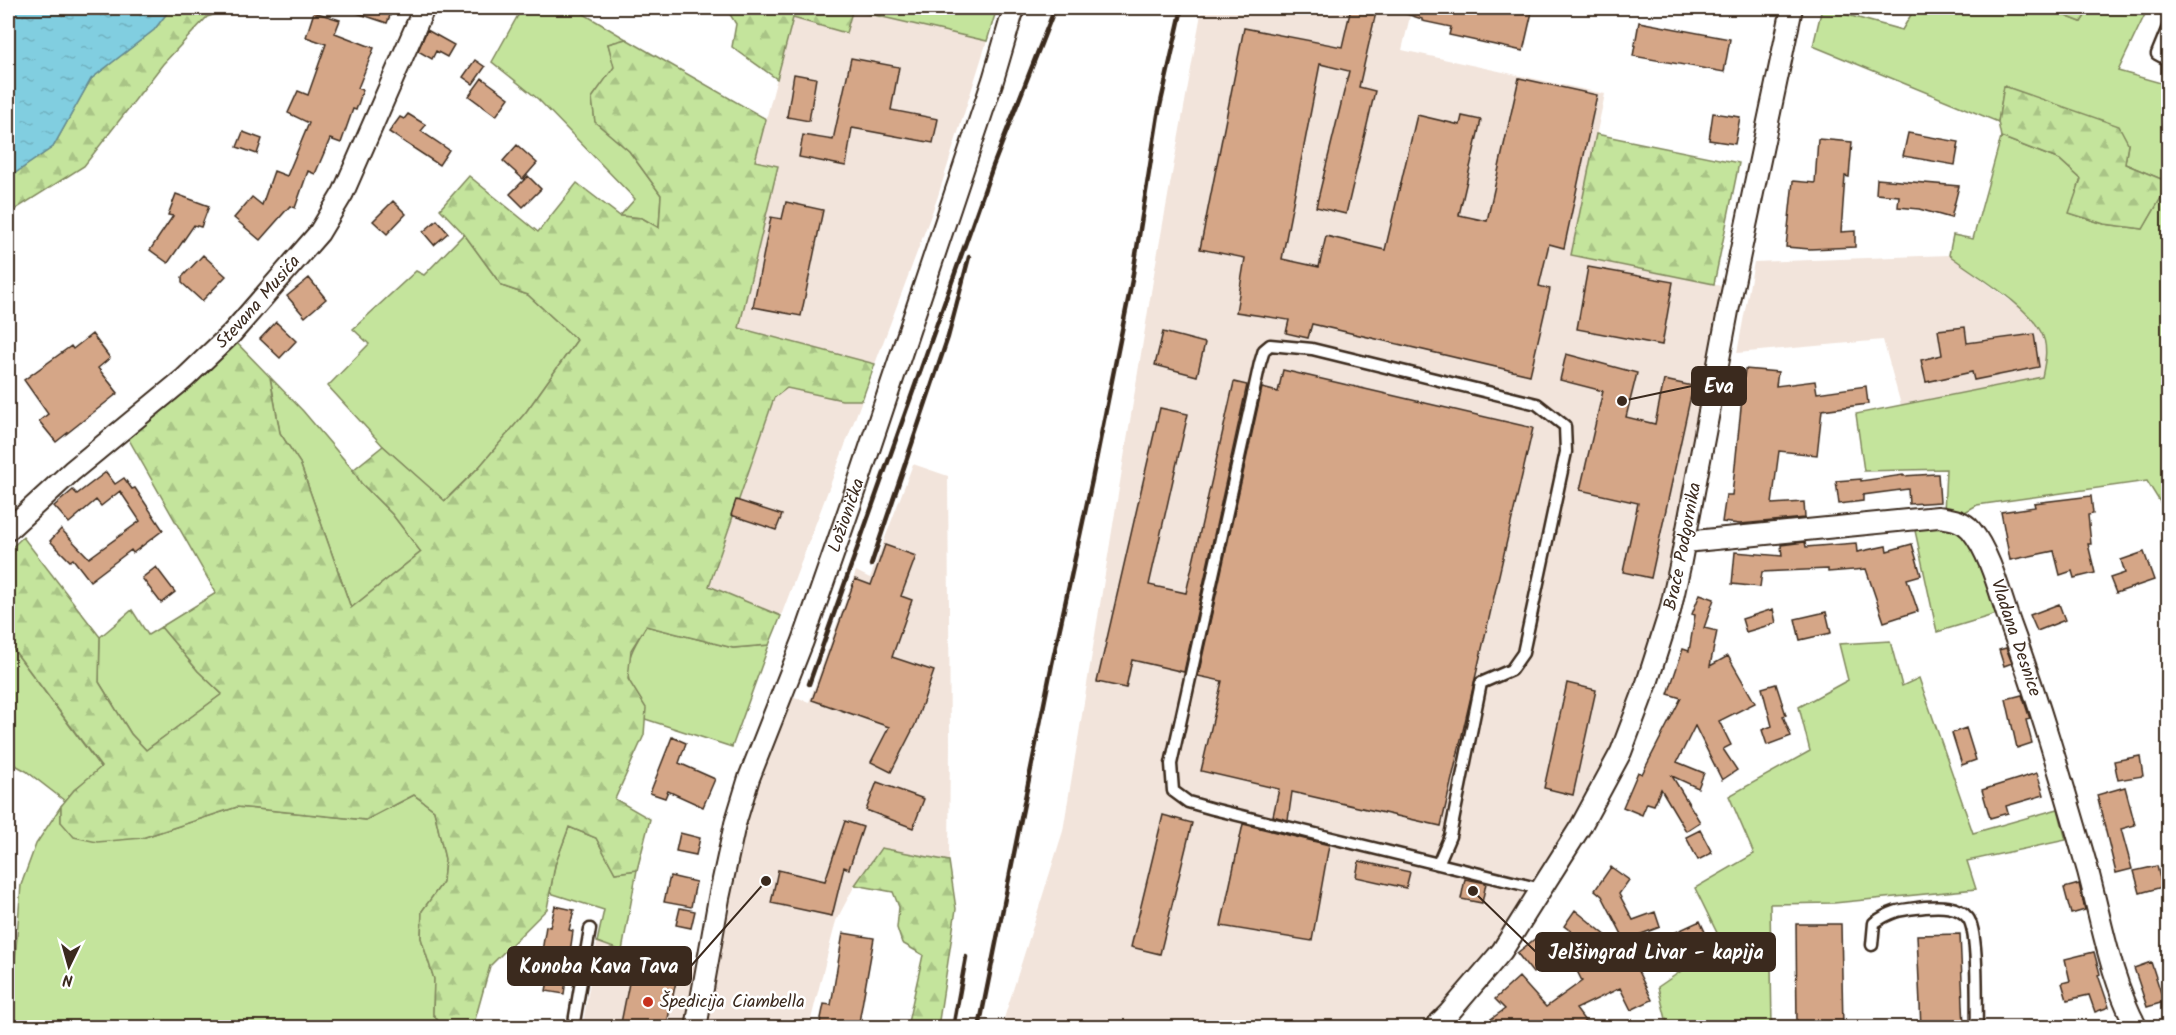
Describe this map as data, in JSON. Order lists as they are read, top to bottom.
{
  "streets": {
    "street": [
      "Stevana Musića",
      "Ložionička",
      "Braće Podgornika",
      "Vladana Desnice"
    ]
  },
  "crossings": [
    ["Braće Podgornika", "Vladana Desnice"]
  ],
  "places": [
    "Eva",
    "Konoba Kava Tava",
    "Jelšingrad Livar - kapija",
    "Špedicija Ciambella"
  ],
  "north": "bottom"
}
